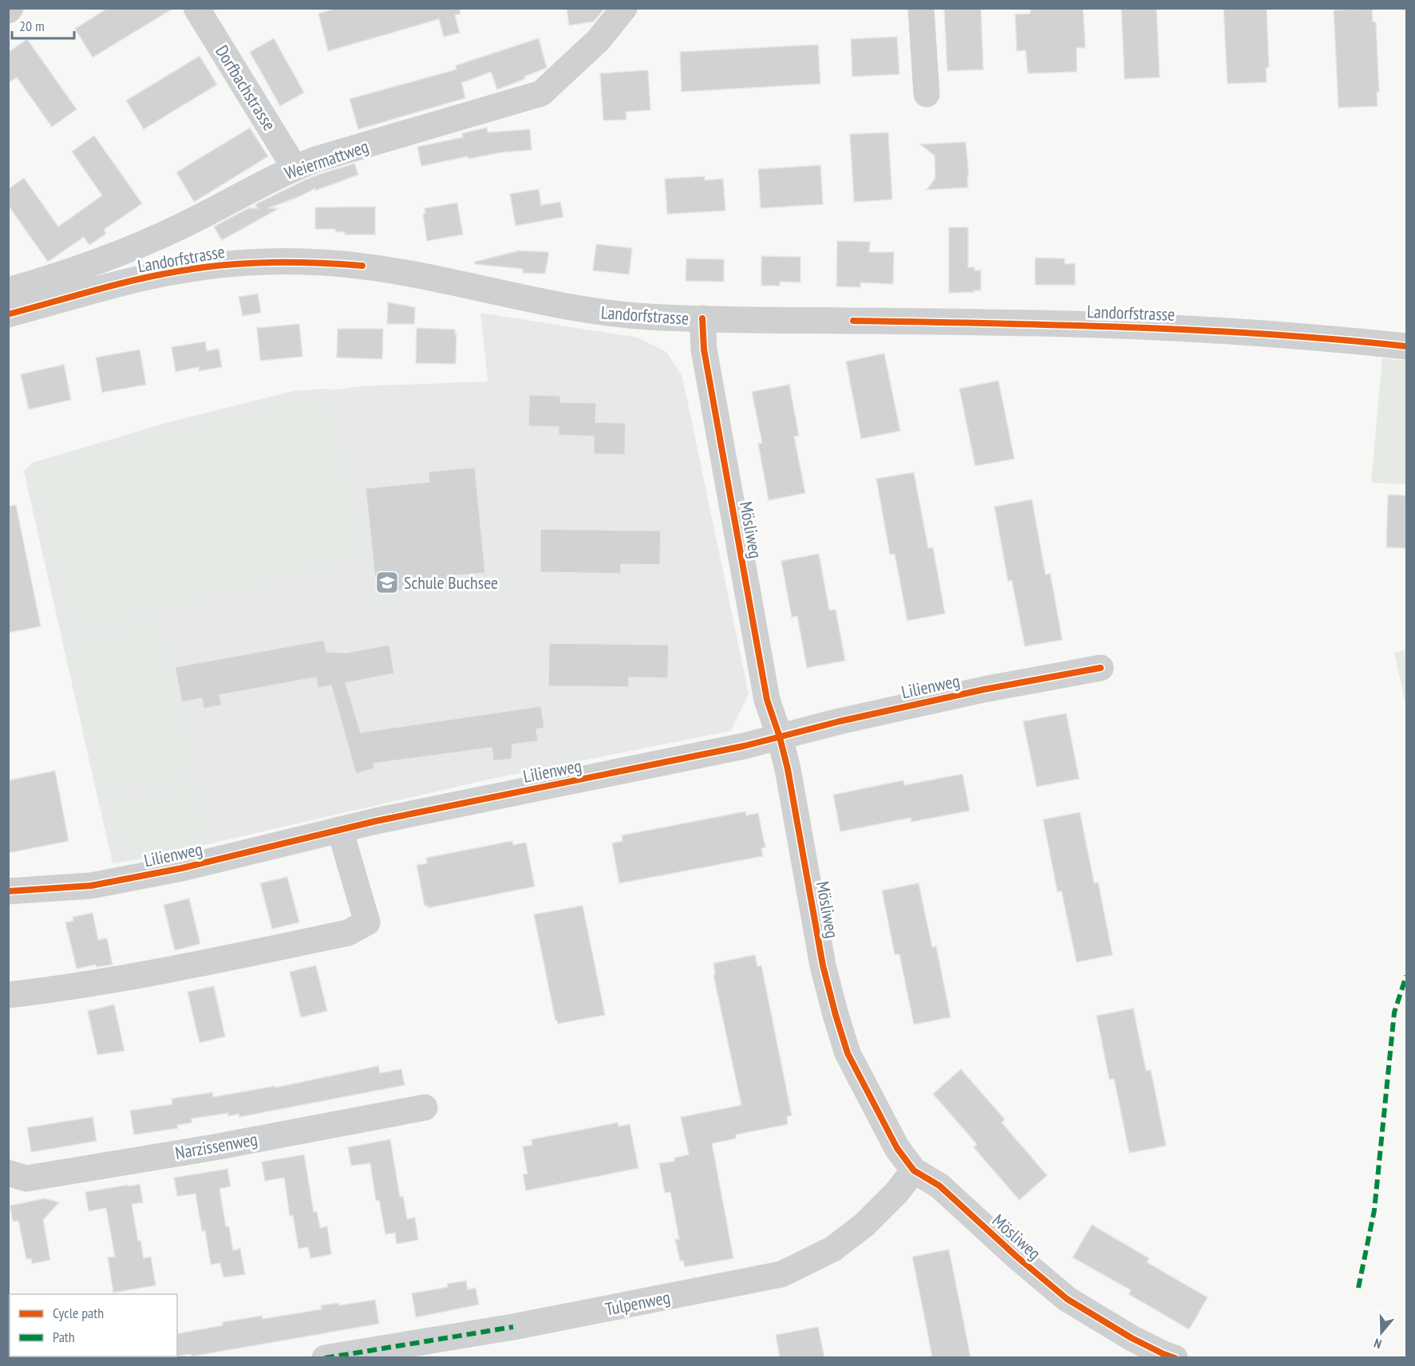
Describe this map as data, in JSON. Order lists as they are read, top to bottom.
{
  "streets": {
    "street": [
      "Dorfbachstrasse",
      "Weiermattweg",
      "Landorfstrasse",
      "Mösliweg",
      "Lilienweg",
      "Narzissenweg",
      "Tulpenweg"
    ]
  },
  "crossings": [
    ["Dorfbachstrasse", "Weiermattweg"],
    ["Landorfstrasse", "Mösliweg"],
    ["Mösliweg", "Lilienweg"],
    ["Mösliweg", "Tulpenweg"]
  ],
  "places": {
    "school or university": ["Schule Buchsee"]
  },
  "legend": ["Cycle path", "Path"],
  "scale_bar": "20 m",
  "north": "bottom"
}
